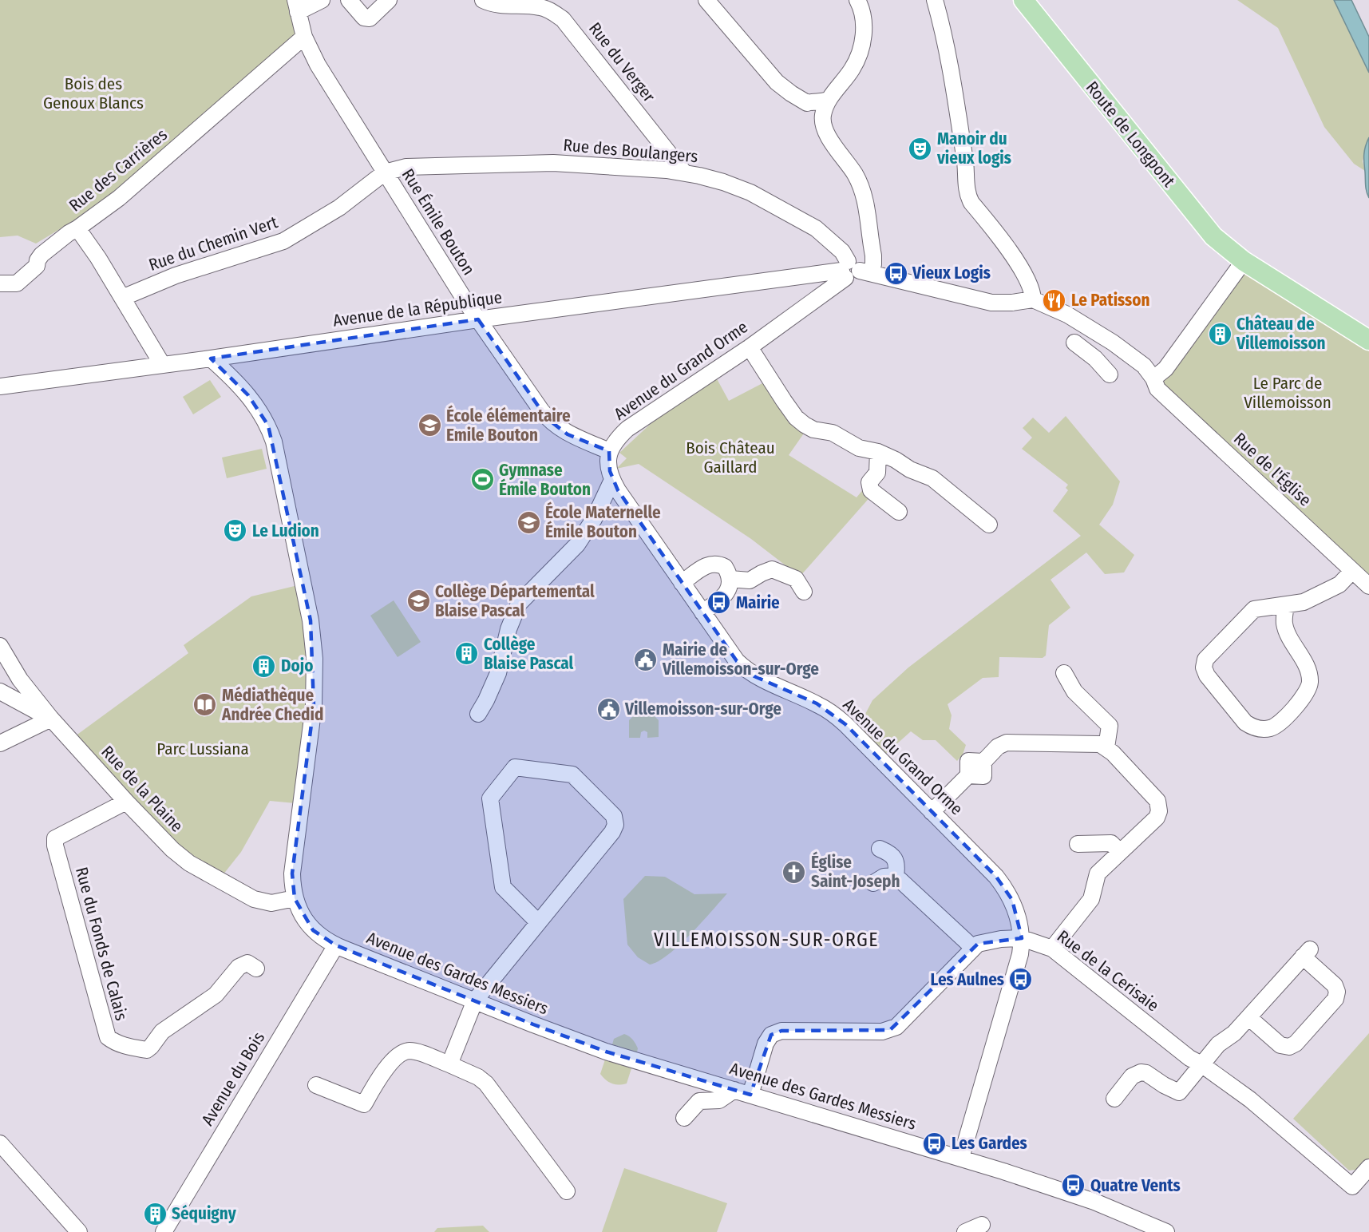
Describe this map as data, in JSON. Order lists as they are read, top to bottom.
{
  "streets": {
    "main road": ["Route de Longpont"],
    "street": [
      "Rue du Verger",
      "Rue des Boulangers",
      "Rue des Carrières",
      "Rue Émile Bouton",
      "Rue du Chemin Vert",
      "Avenue de la République",
      "Avenue du Grand Orme",
      "Rue de l'Église",
      "Rue de la Plaine",
      "Rue du Fonds de Calais",
      "Rue de la Cerisaie",
      "Avenue des Gardes Messiers",
      "Avenue du Bois"
    ]
  },
  "crossings": [
    ["Rue du Verger", "Rue des Boulangers"],
    ["Rue des Boulangers", "Rue Émile Bouton"],
    ["Rue des Boulangers", "Rue du Chemin Vert"],
    ["Rue des Boulangers", "Avenue de la République"],
    ["Rue des Boulangers", "Avenue du Grand Orme"],
    ["Rue des Carrières", "Rue Émile Bouton"],
    ["Rue des Carrières", "Rue du Chemin Vert"],
    ["Rue des Carrières", "Avenue de la République"],
    ["Rue Émile Bouton", "Rue du Chemin Vert"],
    ["Rue Émile Bouton", "Avenue de la République"],
    ["Rue Émile Bouton", "Avenue du Grand Orme"],
    ["Avenue de la République", "Avenue du Grand Orme"],
    ["Avenue de la République", "Avenue des Gardes Messiers"],
    ["Avenue du Grand Orme", "Rue de la Cerisaie"],
    ["Avenue du Grand Orme", "Avenue des Gardes Messiers"],
    ["Rue de la Plaine", "Rue du Fonds de Calais"],
    ["Rue de la Plaine", "Avenue des Gardes Messiers"],
    ["Rue de la Cerisaie", "Avenue des Gardes Messiers"],
    ["Avenue des Gardes Messiers", "Avenue du Bois"]
  ],
  "districts": ["VILLEMOISSON-SUR-ORGE"],
  "parks": [
    "Bois des Genoux Blancs",
    "Le Parc de Villemoisson",
    "Bois Château Gaillard",
    "Parc Lussiana"
  ],
  "places": {
    "theatre": ["Manoir du vieux logis", "Le Ludion"],
    "bus stop": [
      "Vieux Logis",
      "Mairie",
      "Les Aulnes",
      "Les Gardes",
      "Quatre Vents"
    ],
    "restaurant": ["Le Patisson"],
    "building": [
      "Château de Villemoisson",
      "Collège Blaise Pascal",
      "Dojo",
      "Séquigny"
    ],
    "school or university": ["École élémentaire Emile Bouton", "École Maternelle Émile Bouton", "Collège Départemental Blaise Pascal"],
    "sports": ["Gymnase Émile Bouton"],
    "public building": ["Mairie de Villemoisson-sur-Orge", "Villemoisson-sur-Orge"],
    "library": ["Médiathèque Andrée Chedid"],
    "church": ["Église Saint-Joseph"]
  }
}
